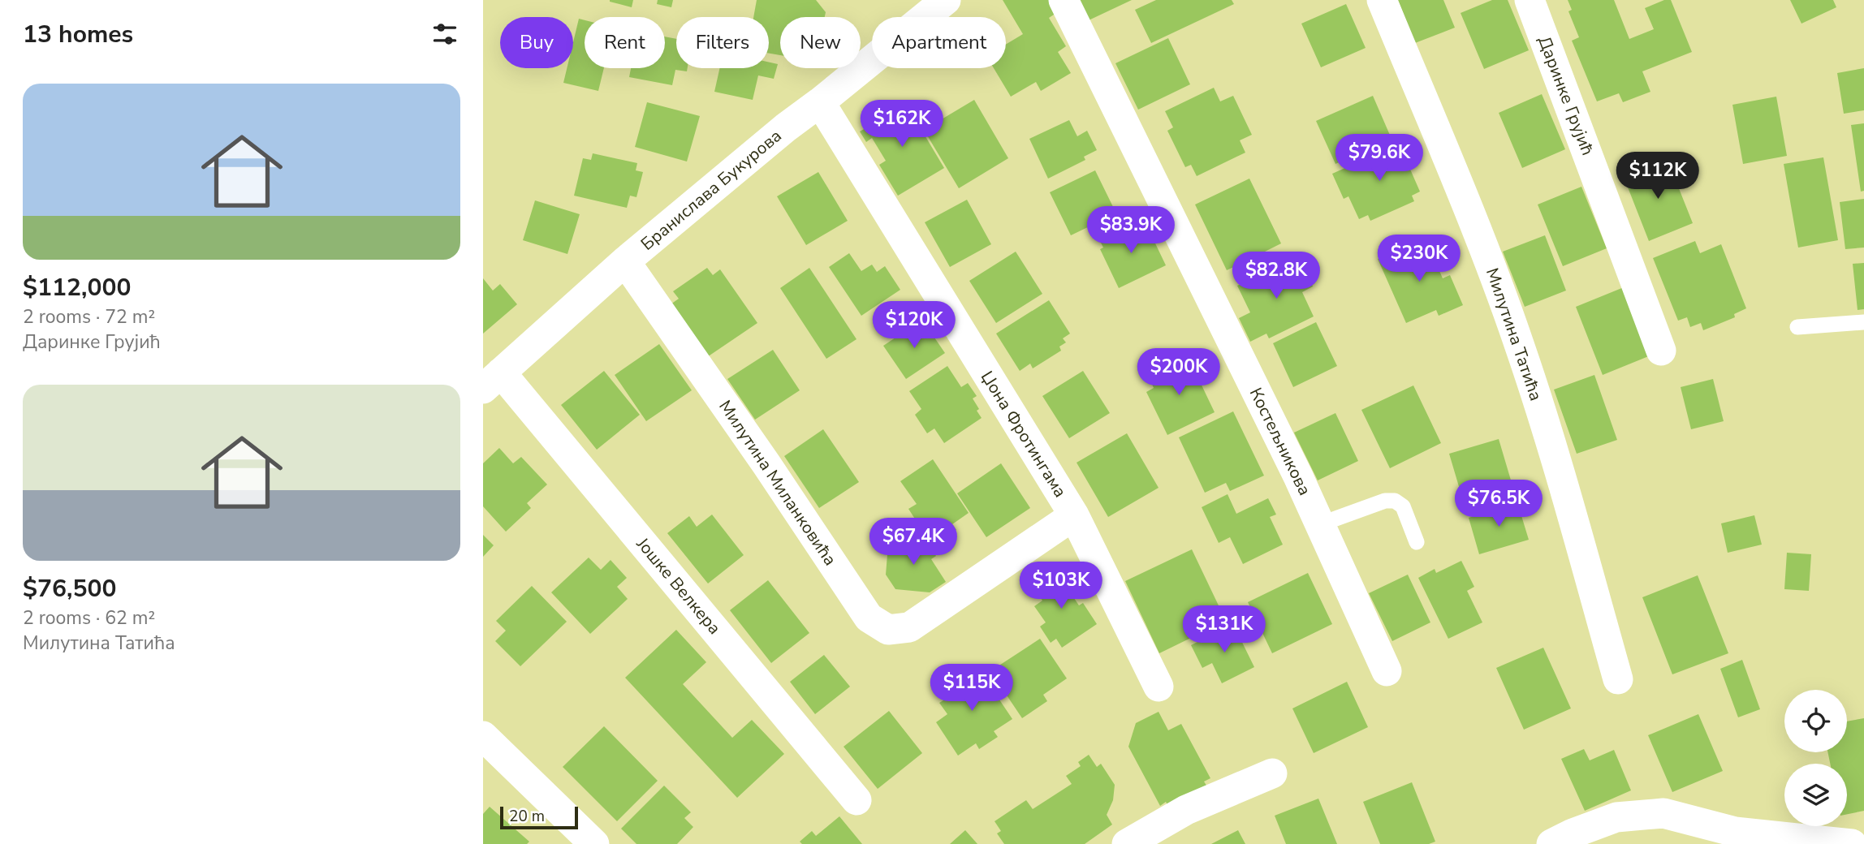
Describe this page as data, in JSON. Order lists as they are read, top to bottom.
{
  "streets": {
    "street": [
      "Даринке Грујић",
      "Бранислава Букурова",
      "Милутина Татића",
      "Џона Фротингама",
      "Костељникова",
      "Милутина Миланковића",
      "Јошке Велкера"
    ]
  },
  "crossings": [
    ["Бранислава Букурова", "Џона Фротингама"],
    ["Бранислава Букурова", "Милутина Миланковића"],
    ["Бранислава Букурова", "Јошке Велкера"],
    ["Џона Фротингама", "Милутина Миланковића"]
  ],
  "scale_bar": "20 m",
  "page": {
    "heading": "13 homes",
    "chip": [
      "Buy",
      "Rent",
      "Filters",
      "New",
      "Apartment"
    ],
    "list": [
      {
        "name": "$112,000",
        "note": "2 rooms · 72 m² · Даринке Грујић"
      },
      {
        "name": "$76,500",
        "note": "2 rooms · 62 m² · Милутина Татића"
      }
    ],
    "price": [
      "$162K",
      "$79.6K",
      "$112K",
      "$83.9K",
      "$230K",
      "$82.8K",
      "$120K",
      "$200K",
      "$76.5K",
      "$67.4K",
      "$103K",
      "$131K",
      "$115K"
    ],
    "scale": "20 m"
  }
}
